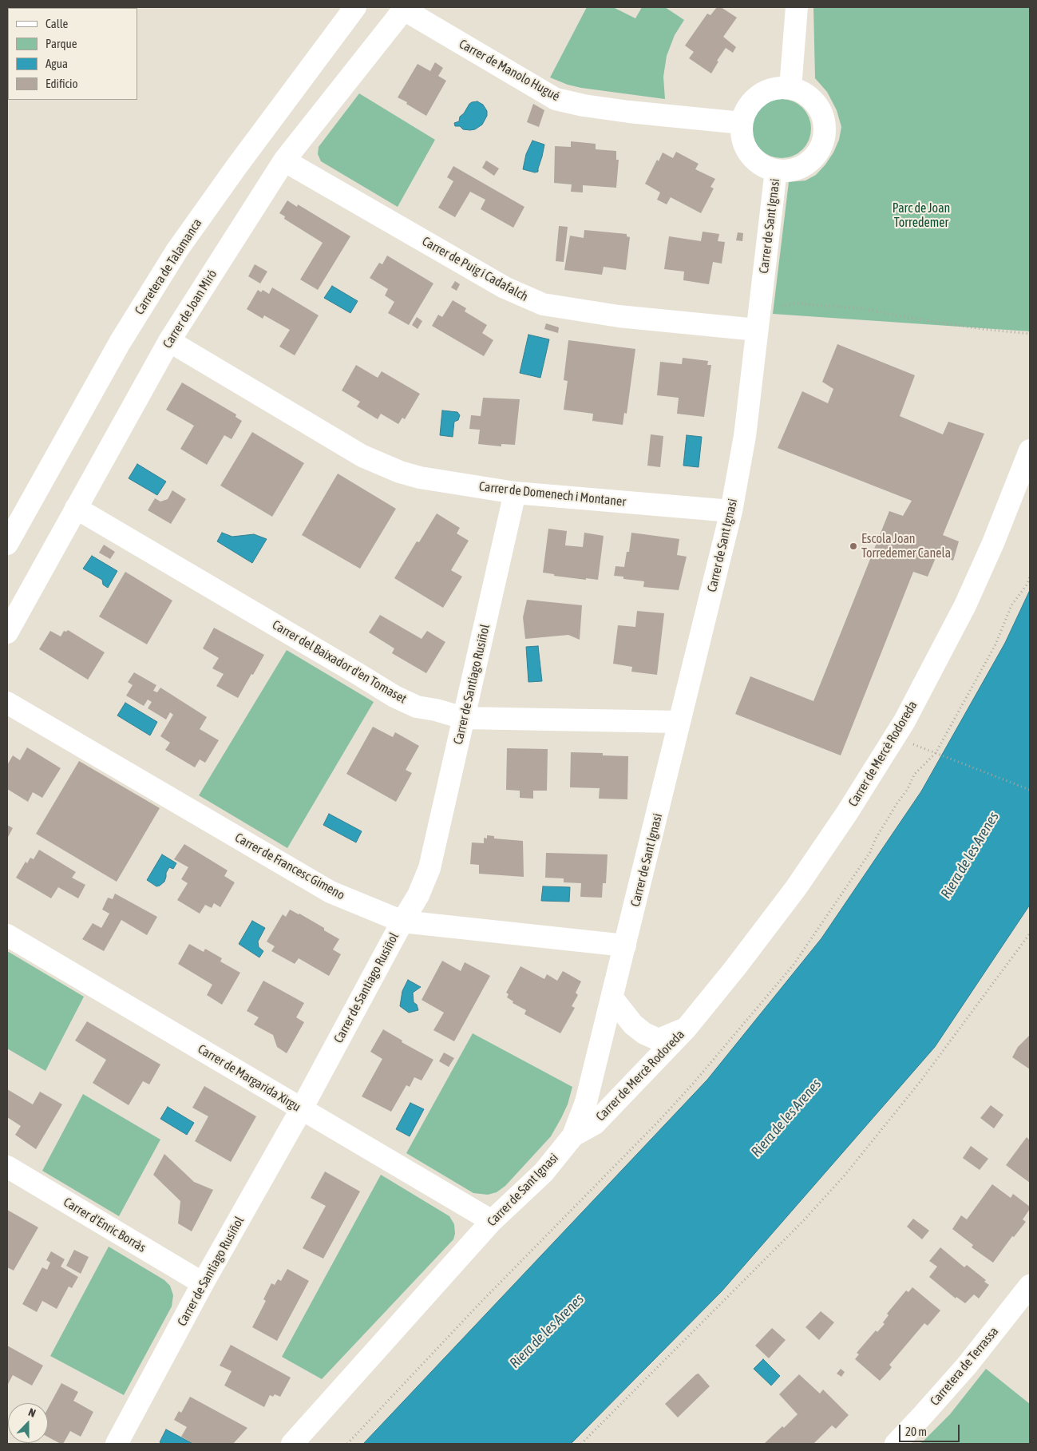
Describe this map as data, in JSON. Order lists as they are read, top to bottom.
{
  "streets": {
    "street": [
      "Carrer de Manolo Hugué",
      "Carrer de Sant Ignasi",
      "Carretera de Talamanca",
      "Carrer de Puig i Cadafalch",
      "Carrer de Joan Miró",
      "Carrer de Domenech i Montaner",
      "Carrer del Baixador d'en Tomaset",
      "Carrer de Santiago Rusiñol",
      "Carrer de Mercè Rodoreda",
      "Carrer de Francesc Gimeno",
      "Carrer de Margarida Xirgu",
      "Carrer d'Enric Borràs",
      "Carretera de Terrassa"
    ]
  },
  "crossings": [
    ["Carrer de Manolo Hugué", "Carrer de Sant Ignasi"],
    ["Carrer de Manolo Hugué", "Carrer de Joan Miró"],
    ["Carrer de Sant Ignasi", "Carrer de Puig i Cadafalch"],
    ["Carrer de Sant Ignasi", "Carrer de Domenech i Montaner"],
    ["Carrer de Sant Ignasi", "Carrer del Baixador d'en Tomaset"],
    ["Carrer de Sant Ignasi", "Carrer de Mercè Rodoreda"],
    ["Carrer de Sant Ignasi", "Carrer de Francesc Gimeno"],
    ["Carrer de Sant Ignasi", "Carrer de Margarida Xirgu"],
    ["Carrer de Puig i Cadafalch", "Carrer de Joan Miró"],
    ["Carrer de Joan Miró", "Carrer de Domenech i Montaner"],
    ["Carrer de Joan Miró", "Carrer del Baixador d'en Tomaset"],
    ["Carrer de Domenech i Montaner", "Carrer de Santiago Rusiñol"],
    ["Carrer del Baixador d'en Tomaset", "Carrer de Santiago Rusiñol"],
    ["Carrer de Santiago Rusiñol", "Carrer de Francesc Gimeno"],
    ["Carrer de Santiago Rusiñol", "Carrer de Margarida Xirgu"],
    ["Carrer de Santiago Rusiñol", "Carrer d'Enric Borràs"]
  ],
  "water": ["Riera de les Arenes"],
  "parks": ["Parc de Joan Torredemer"],
  "places": ["Escola Joan Torredemer Canela"],
  "legend": [
    "Calle",
    "Parque",
    "Agua",
    "Edificio"
  ],
  "scale_bar": "20 m",
  "north": "top"
}
